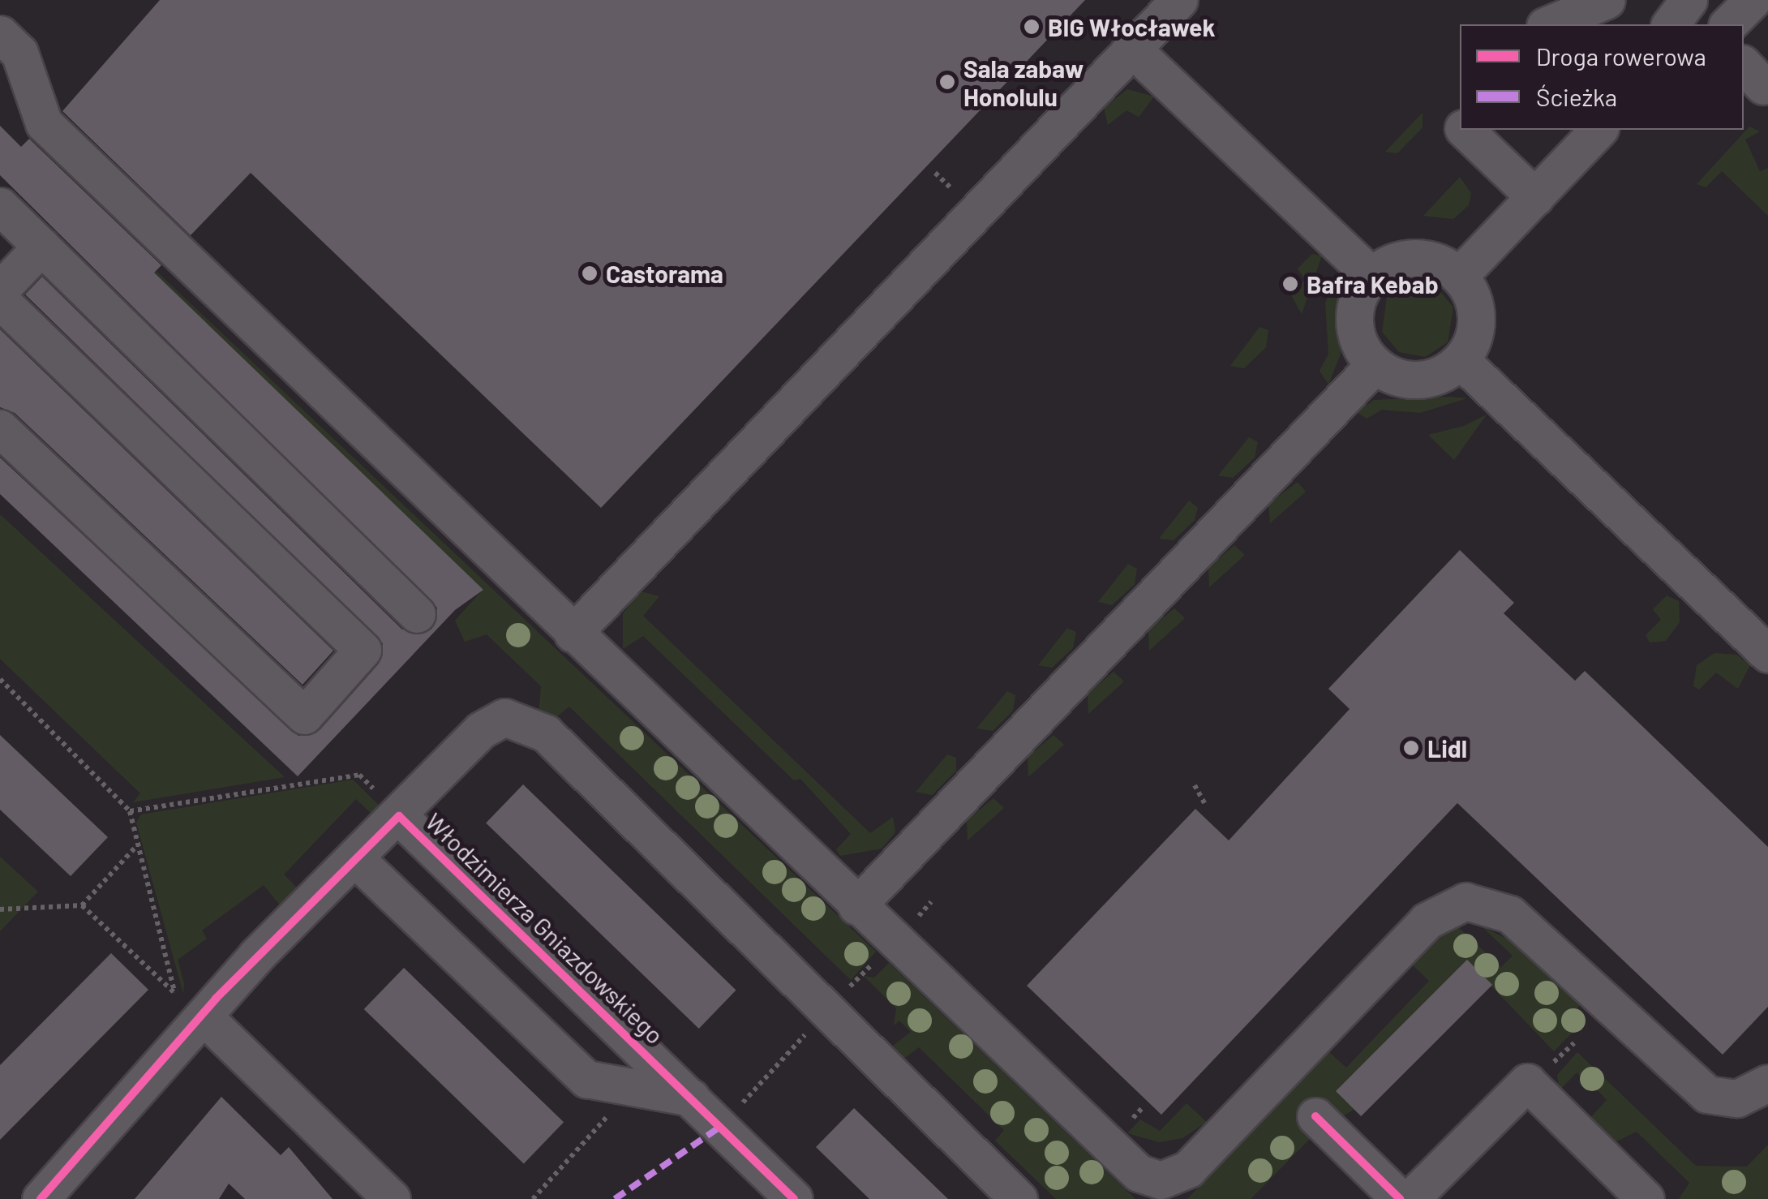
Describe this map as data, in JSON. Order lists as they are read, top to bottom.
{
  "streets": {
    "street": ["Włodzimierza Gniazdowskiego"]
  },
  "places": [
    "BIG Włocławek",
    "Sala zabaw Honolulu",
    "Castorama",
    "Bafra Kebab",
    "Lidl"
  ],
  "legend": ["Droga rowerowa", "Ścieżka"]
}
